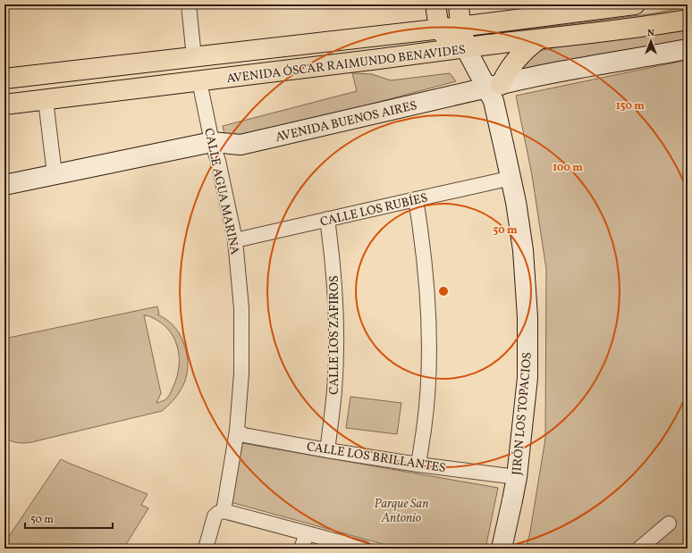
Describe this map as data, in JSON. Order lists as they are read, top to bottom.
{
  "streets": {
    "main road": ["AVENIDA ÓSCAR RAIMUNDO BENAVIDES", "AVENIDA BUENOS AIRES", "JIRÓN LOS TOPACIOS"],
    "street": [
      "CALLE AGUA MARINA",
      "CALLE LOS RUBÍES",
      "CALLE LOS ZAFIROS",
      "CALLE LOS BRILLANTES"
    ]
  },
  "crossings": [
    ["AVENIDA ÓSCAR RAIMUNDO BENAVIDES", "CALLE AGUA MARINA"],
    ["AVENIDA ÓSCAR RAIMUNDO BENAVIDES", "JIRÓN LOS TOPACIOS"],
    ["AVENIDA BUENOS AIRES", "CALLE AGUA MARINA"],
    ["AVENIDA BUENOS AIRES", "JIRÓN LOS TOPACIOS"],
    ["CALLE AGUA MARINA", "CALLE LOS RUBÍES"],
    ["CALLE AGUA MARINA", "CALLE LOS BRILLANTES"],
    ["CALLE LOS RUBÍES", "CALLE LOS ZAFIROS"],
    ["CALLE LOS RUBÍES", "JIRÓN LOS TOPACIOS"],
    ["CALLE LOS ZAFIROS", "CALLE LOS BRILLANTES"],
    ["JIRÓN LOS TOPACIOS", "CALLE LOS BRILLANTES"]
  ],
  "parks": ["Parque San Antonio"],
  "scale_bar": "50 m",
  "north": "top",
  "rings": ["150 m", "100 m", "50 m"]
}
